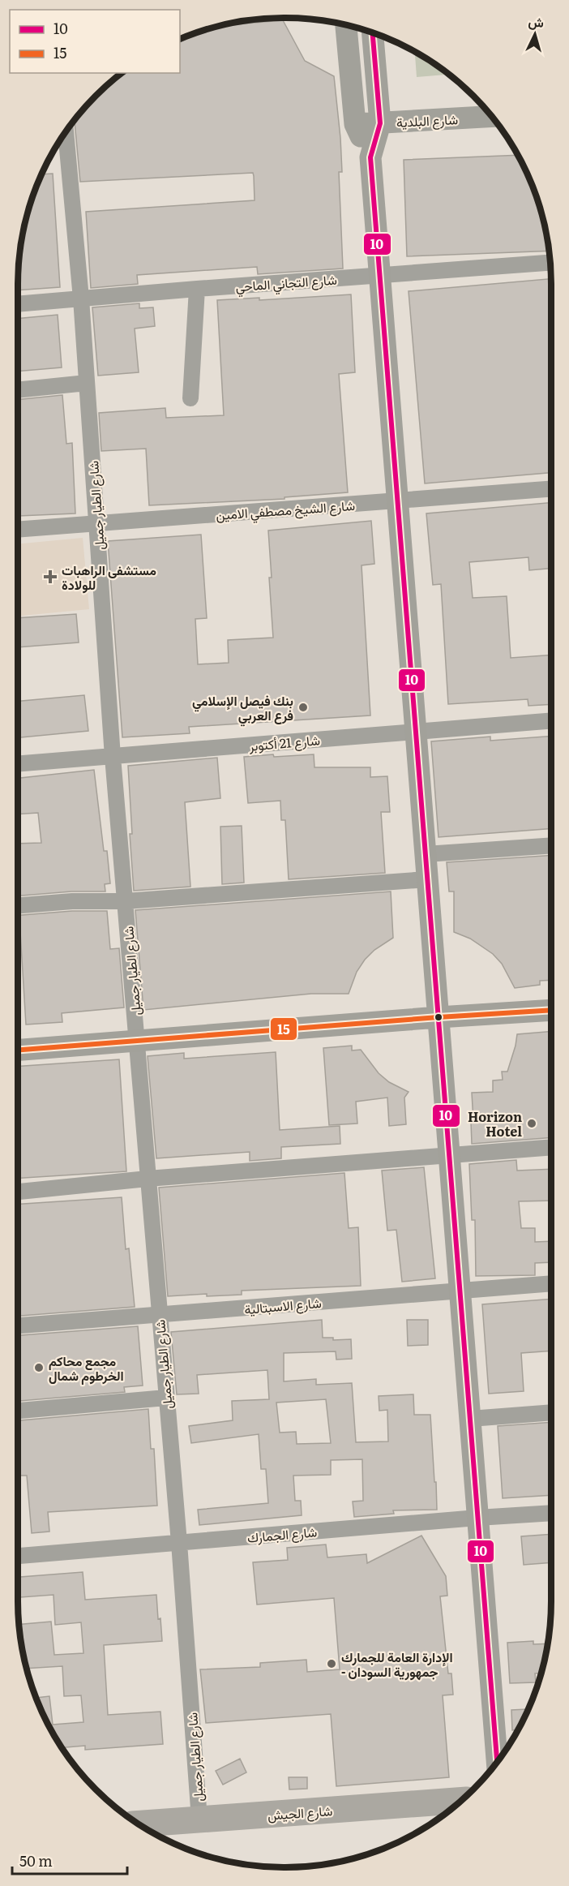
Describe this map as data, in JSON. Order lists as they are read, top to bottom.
{
  "streets": {
    "highway": ["شارع الجيش"],
    "street": [
      "شارع البلدية",
      "شارع التجاني الماحي",
      "شارع الطيار جميل",
      "شارع الشيخ مصطفي الامين",
      "شارع 21 أكتوبر",
      "شارع الاسبتالية",
      "شارع الجمارك"
    ]
  },
  "crossings": [
    ["شارع التجاني الماحي", "شارع الطيار جميل"],
    ["شارع الطيار جميل", "شارع الشيخ مصطفي الامين"],
    ["شارع الطيار جميل", "شارع 21 أكتوبر"],
    ["شارع الطيار جميل", "شارع الاسبتالية"],
    ["شارع الطيار جميل", "شارع الجمارك"],
    ["شارع الطيار جميل", "شارع الجيش"]
  ],
  "places": {
    "health": ["مستشفى الراهبات للولادة"],
    "other": [
      "بنك فيصل الإسلامي فرع العربي",
      "Horizon Hotel",
      "مجمع محاكم الخرطوم شمال",
      "الإدارة العامة للجمارك - جمهورية السودان"
    ]
  },
  "lines": ["transit line 10", "transit line 15"],
  "legend": ["10", "15"],
  "scale_bar": "50 m",
  "north": "top"
}
